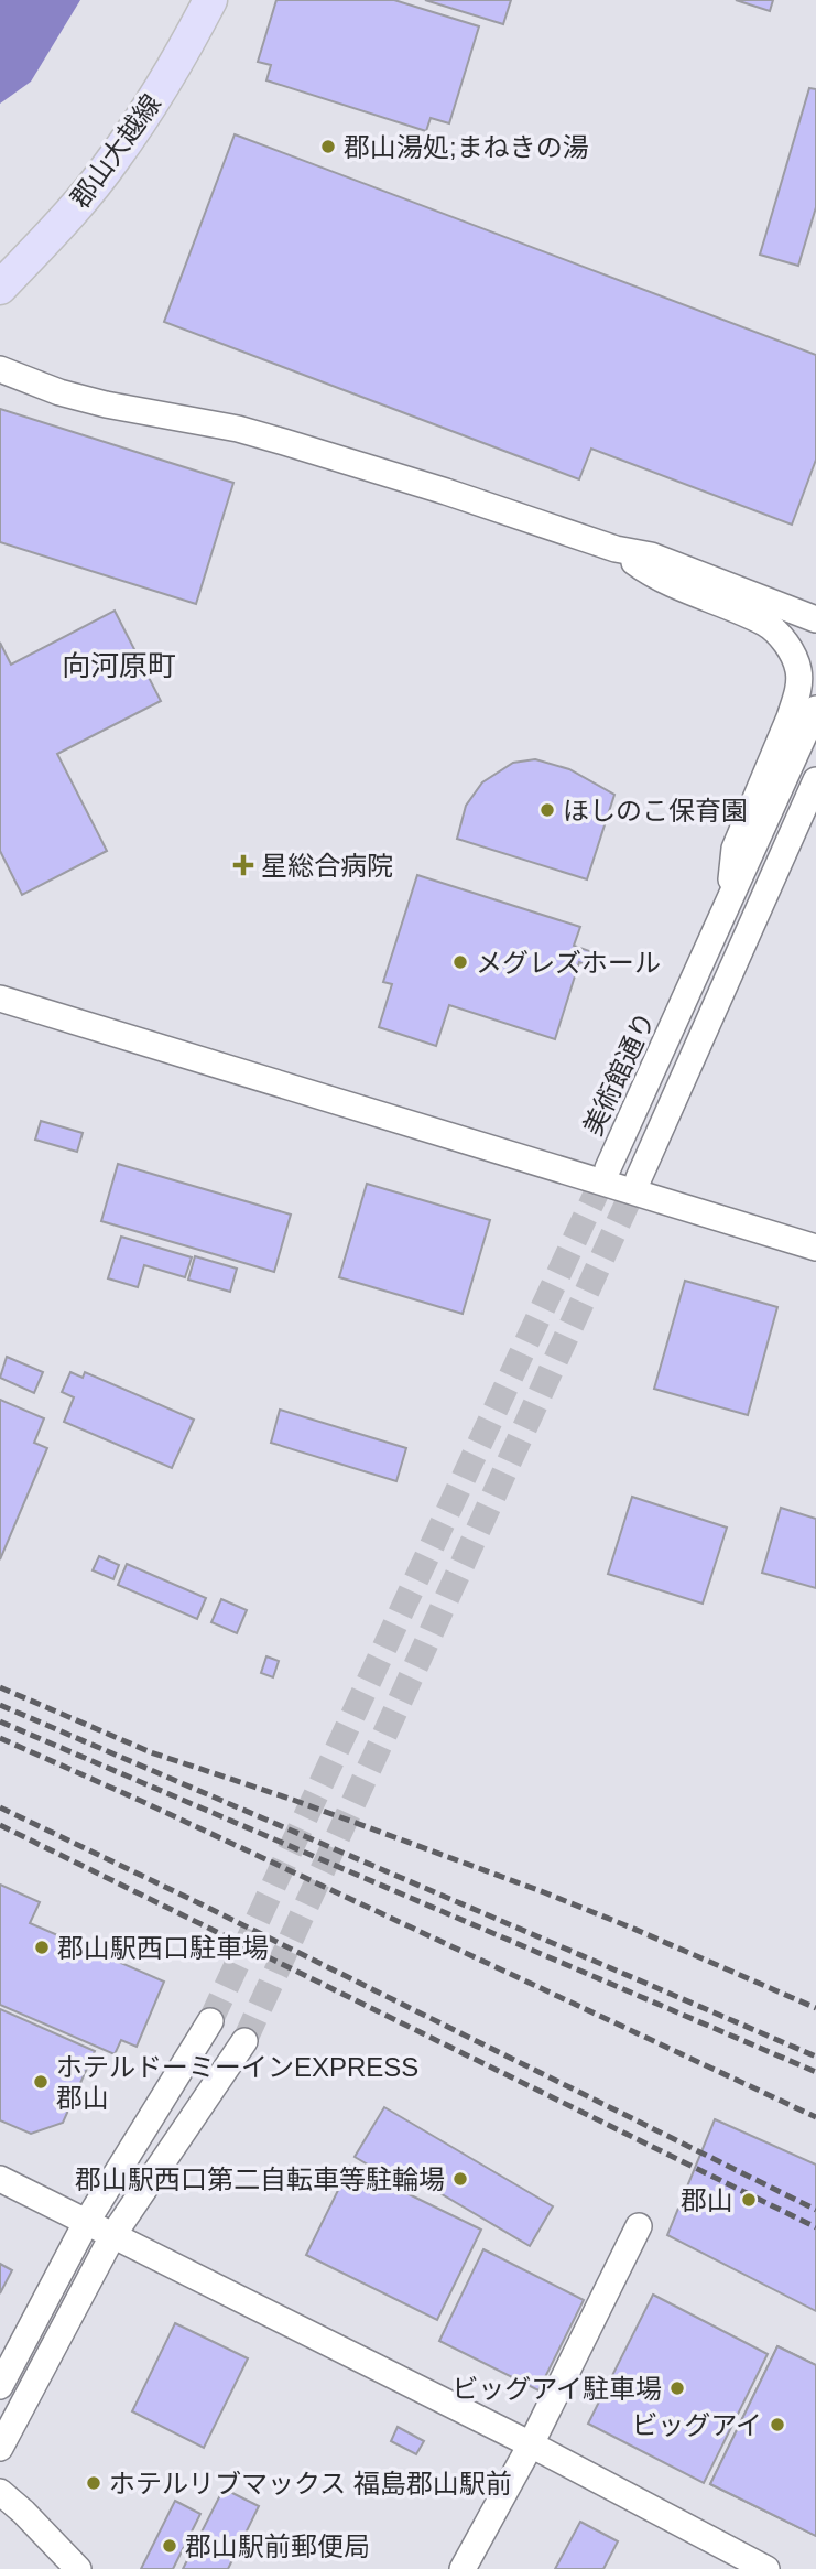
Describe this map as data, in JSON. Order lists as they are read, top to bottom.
{
  "streets": {
    "main road": ["郡山大越線"],
    "street": ["美術館通り"]
  },
  "districts": ["向河原町"],
  "places": {
    "other": [
      "郡山湯処;まねきの湯",
      "ほしのこ保育園",
      "メグレズホール",
      "郡山駅西口駐車場",
      "ホテルドーミーインEXPRESS 郡山",
      "郡山駅西口第二自転車等駐輪場",
      "郡山",
      "ビッグアイ駐車場",
      "ビッグアイ",
      "ホテルリブマックス 福島郡山駅前",
      "郡山駅前郵便局"
    ],
    "health": ["星総合病院"]
  }
}
